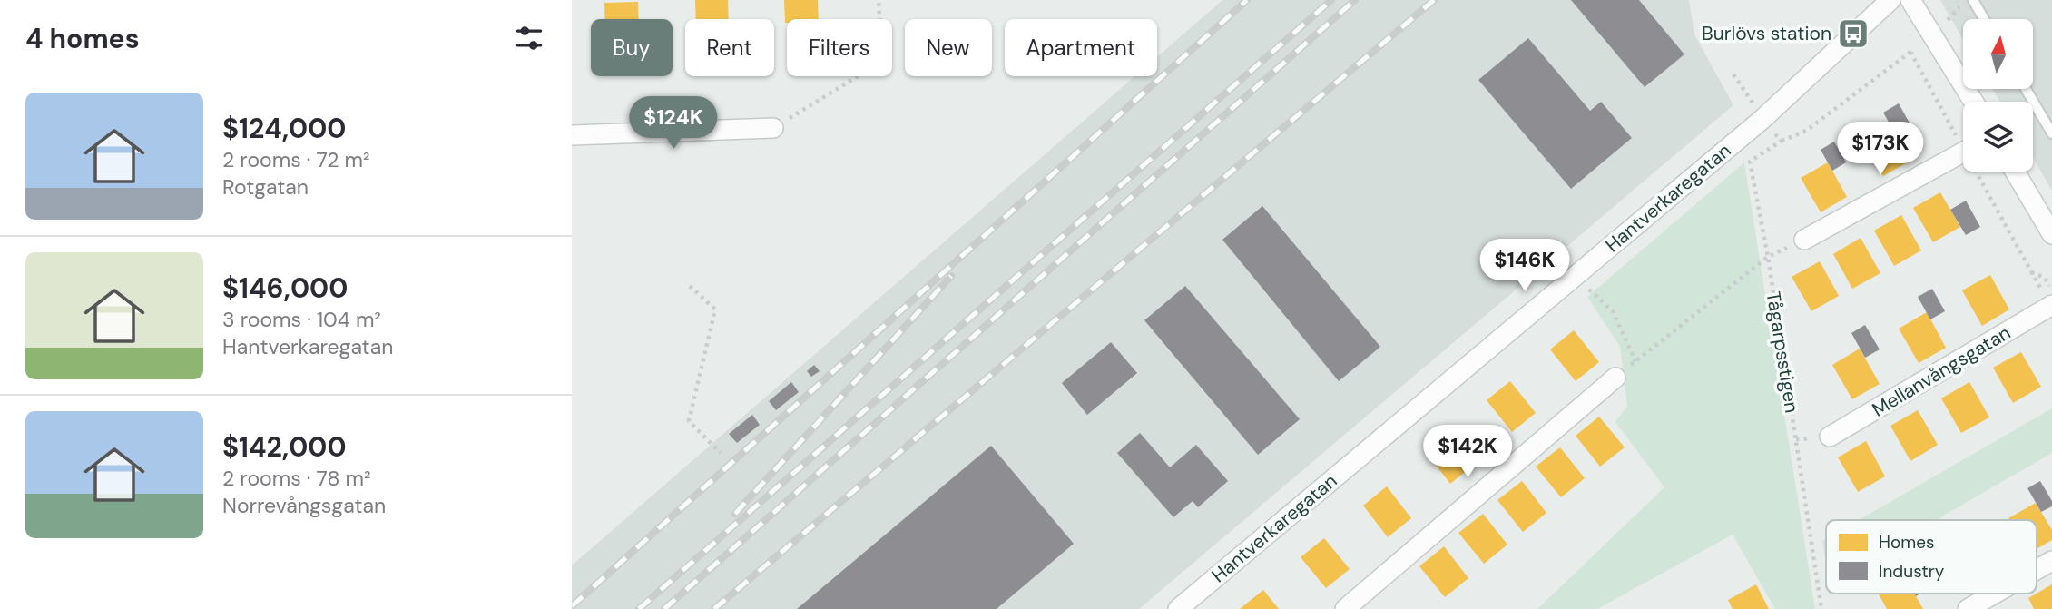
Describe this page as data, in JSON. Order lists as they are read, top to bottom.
{
  "streets": {
    "street": ["Hantverkaregatan", "Mellanvångsgatan"],
    "path": ["Tågarpsstigen"]
  },
  "places": {
    "bus stop": ["Burlövs station"]
  },
  "legend": ["Homes", "Industry"],
  "north": "top",
  "page": {
    "heading": "4 homes",
    "chip": [
      "Buy",
      "Rent",
      "Filters",
      "New",
      "Apartment"
    ],
    "list": [
      {
        "name": "$124,000",
        "note": "2 rooms · 72 m² · Rotgatan"
      },
      {
        "name": "$146,000",
        "note": "3 rooms · 104 m² · Hantverkaregatan"
      },
      {
        "name": "$142,000",
        "note": "2 rooms · 78 m² · Norrevångsgatan"
      }
    ],
    "price": [
      "$124K",
      "$173K",
      "$146K",
      "$142K"
    ]
  }
}
